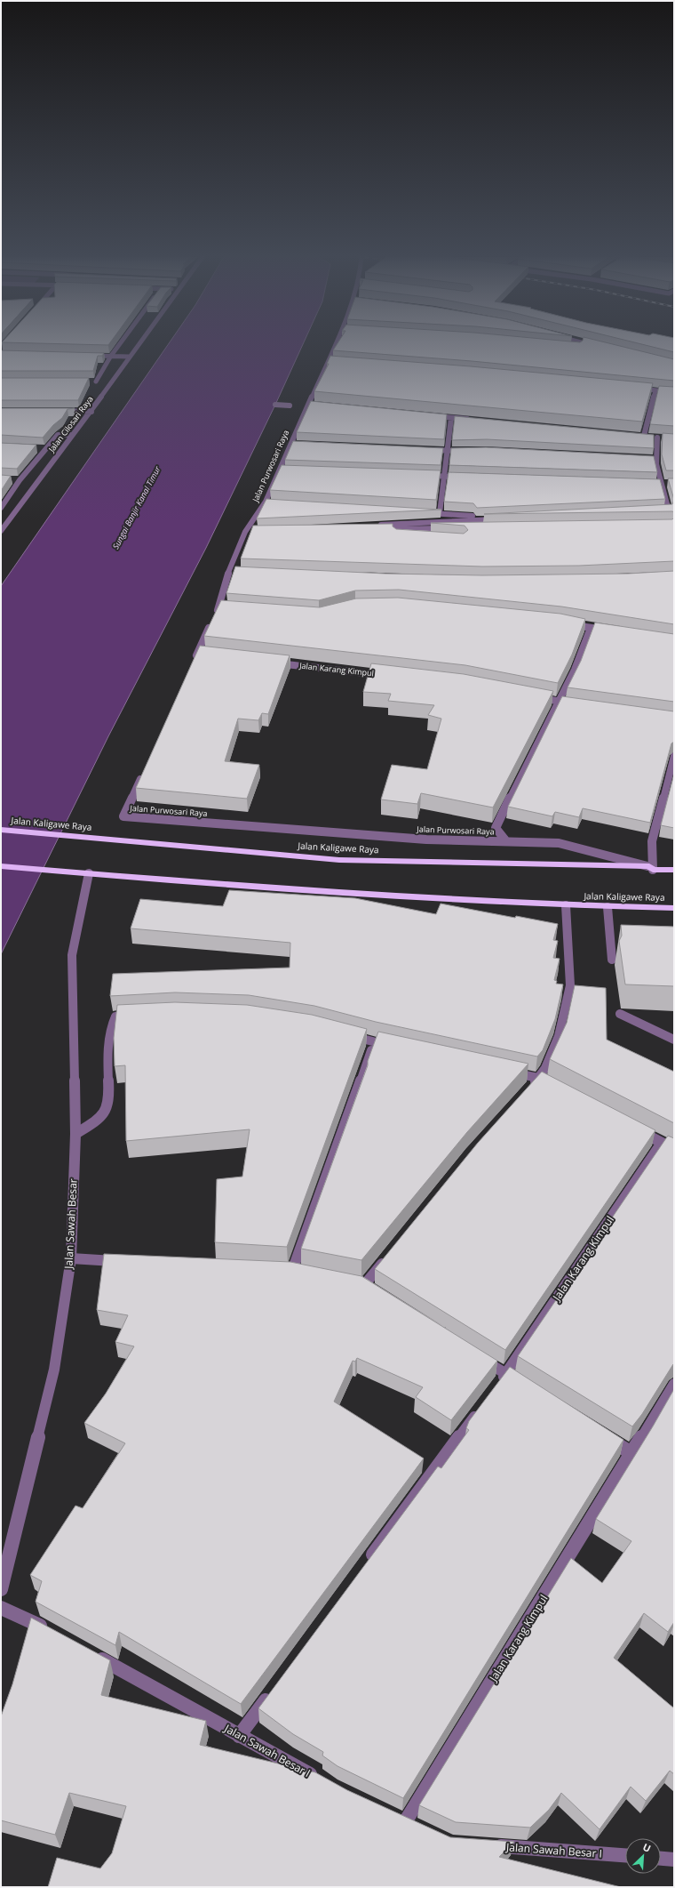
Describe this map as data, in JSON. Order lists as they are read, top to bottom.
{
  "streets": {
    "highway": ["Jalan Kaligawe Raya"],
    "street": [
      "Jalan Cilosari Raya",
      "Jalan Purwosari Raya",
      "Jalan Karang Kimpul",
      "Jalan Sawah Besar",
      "Jalan Sawah Besar I"
    ]
  },
  "crossings": [
    ["Jalan Purwosari Raya", "Jalan Kaligawe Raya"],
    ["Jalan Kaligawe Raya", "Jalan Sawah Besar"]
  ],
  "water": ["Sungai Banjir Kanal Timur"],
  "north": "top right"
}
